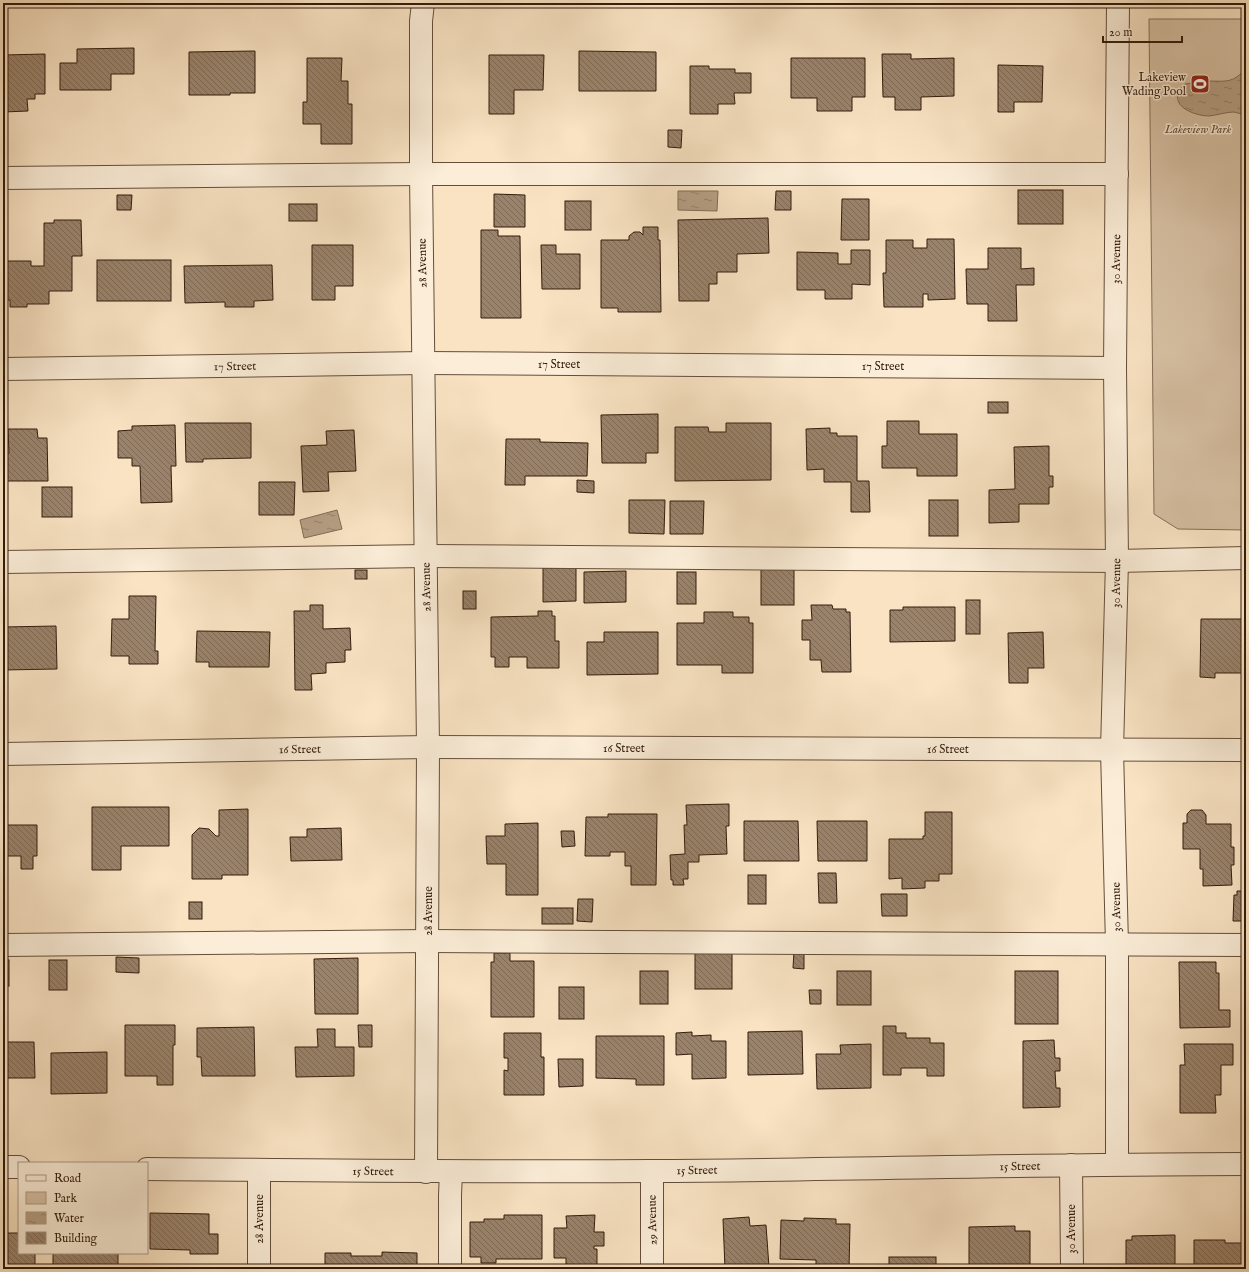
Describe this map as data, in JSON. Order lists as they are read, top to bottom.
{
  "streets": {
    "street": [
      "30 Avenue",
      "28 Avenue",
      "17 Street",
      "16 Street",
      "15 Street",
      "29 Avenue"
    ]
  },
  "crossings": [
    ["30 Avenue", "17 Street"],
    ["30 Avenue", "16 Street"],
    ["30 Avenue", "15 Street"],
    ["28 Avenue", "17 Street"],
    ["28 Avenue", "16 Street"],
    ["28 Avenue", "15 Street"],
    ["15 Street", "29 Avenue"]
  ],
  "parks": ["Lakeview Park"],
  "places": {
    "sports": ["Lakeview Wading Pool"]
  },
  "legend": [
    "Road",
    "Park",
    "Water",
    "Building"
  ],
  "scale_bar": "20 m"
}
